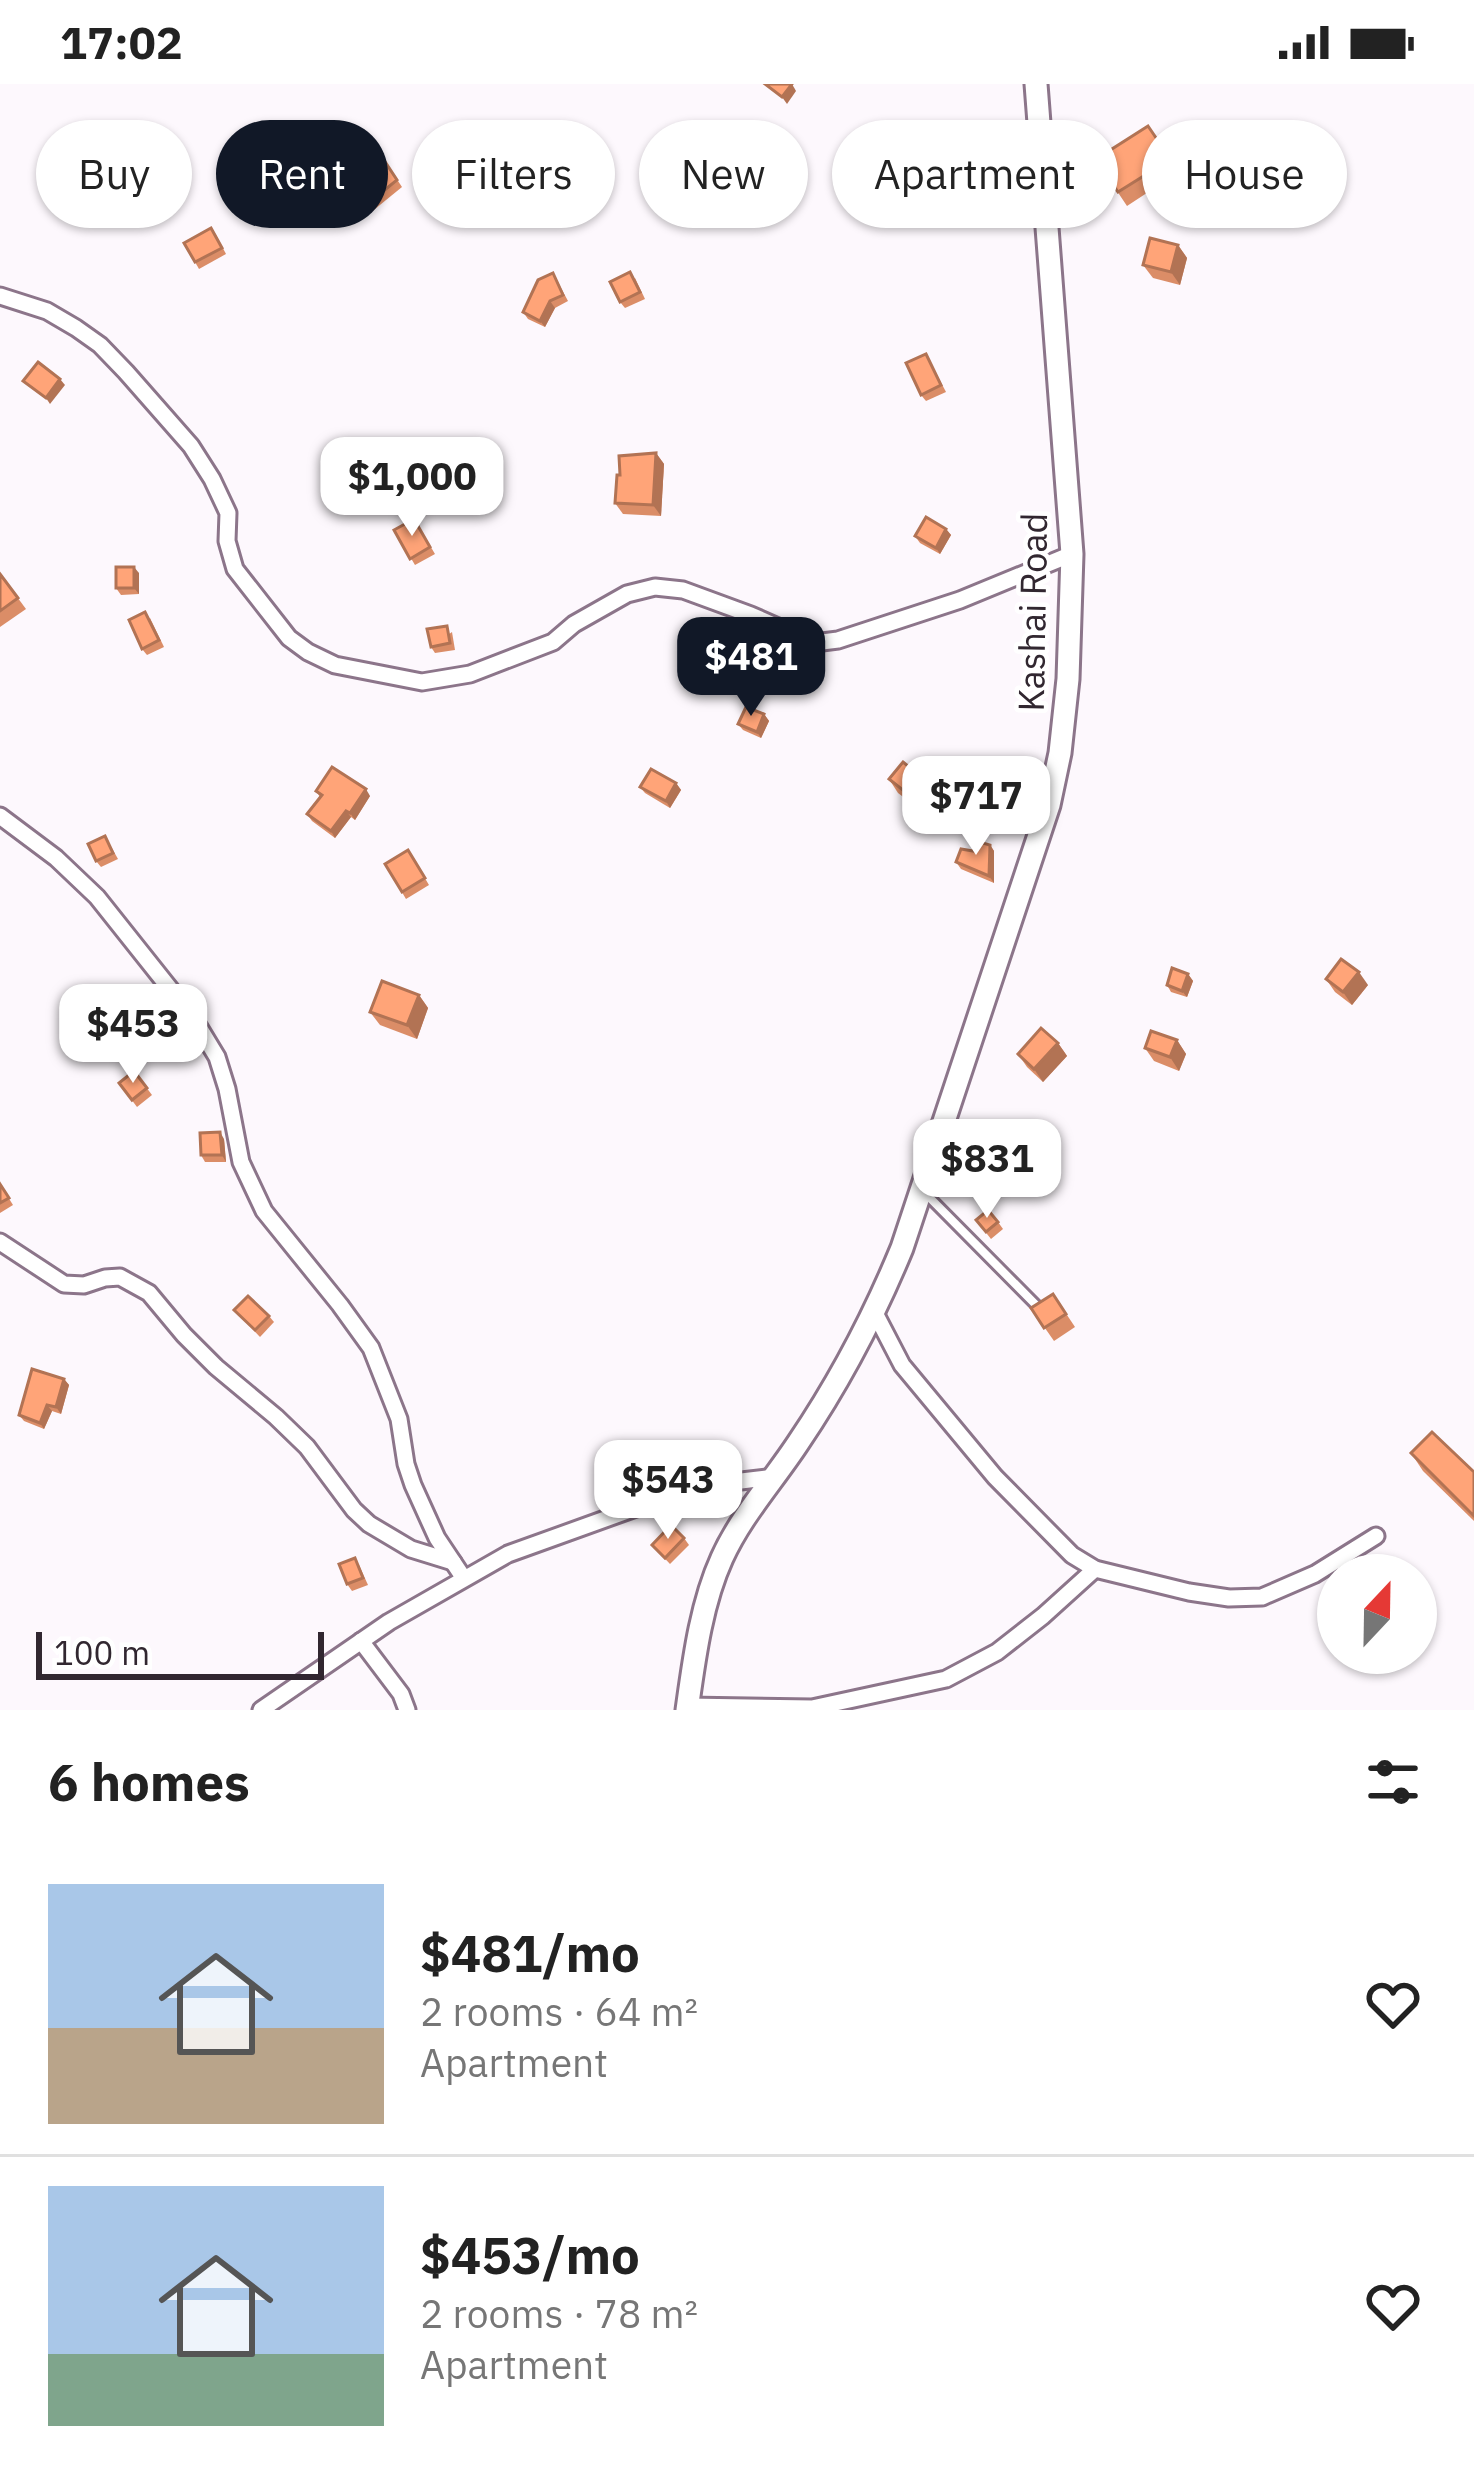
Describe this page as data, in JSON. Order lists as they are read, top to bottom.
{
  "streets": {
    "street": ["Kashai Road"]
  },
  "scale_bar": "100 m",
  "north": "top",
  "page": {
    "status": "17:02",
    "chip": [
      "Buy",
      "Rent",
      "Filters",
      "New",
      "Apartment",
      "House"
    ],
    "price": [
      "$1,000",
      "$481",
      "$717",
      "$453",
      "$831",
      "$543"
    ],
    "scale": "100 m",
    "heading": "6 homes",
    "list": [
      {
        "name": "$481/mo",
        "note": "2 rooms · 64 m² · Apartment"
      },
      {
        "name": "$453/mo",
        "note": "2 rooms · 78 m² · Apartment"
      }
    ]
  }
}
